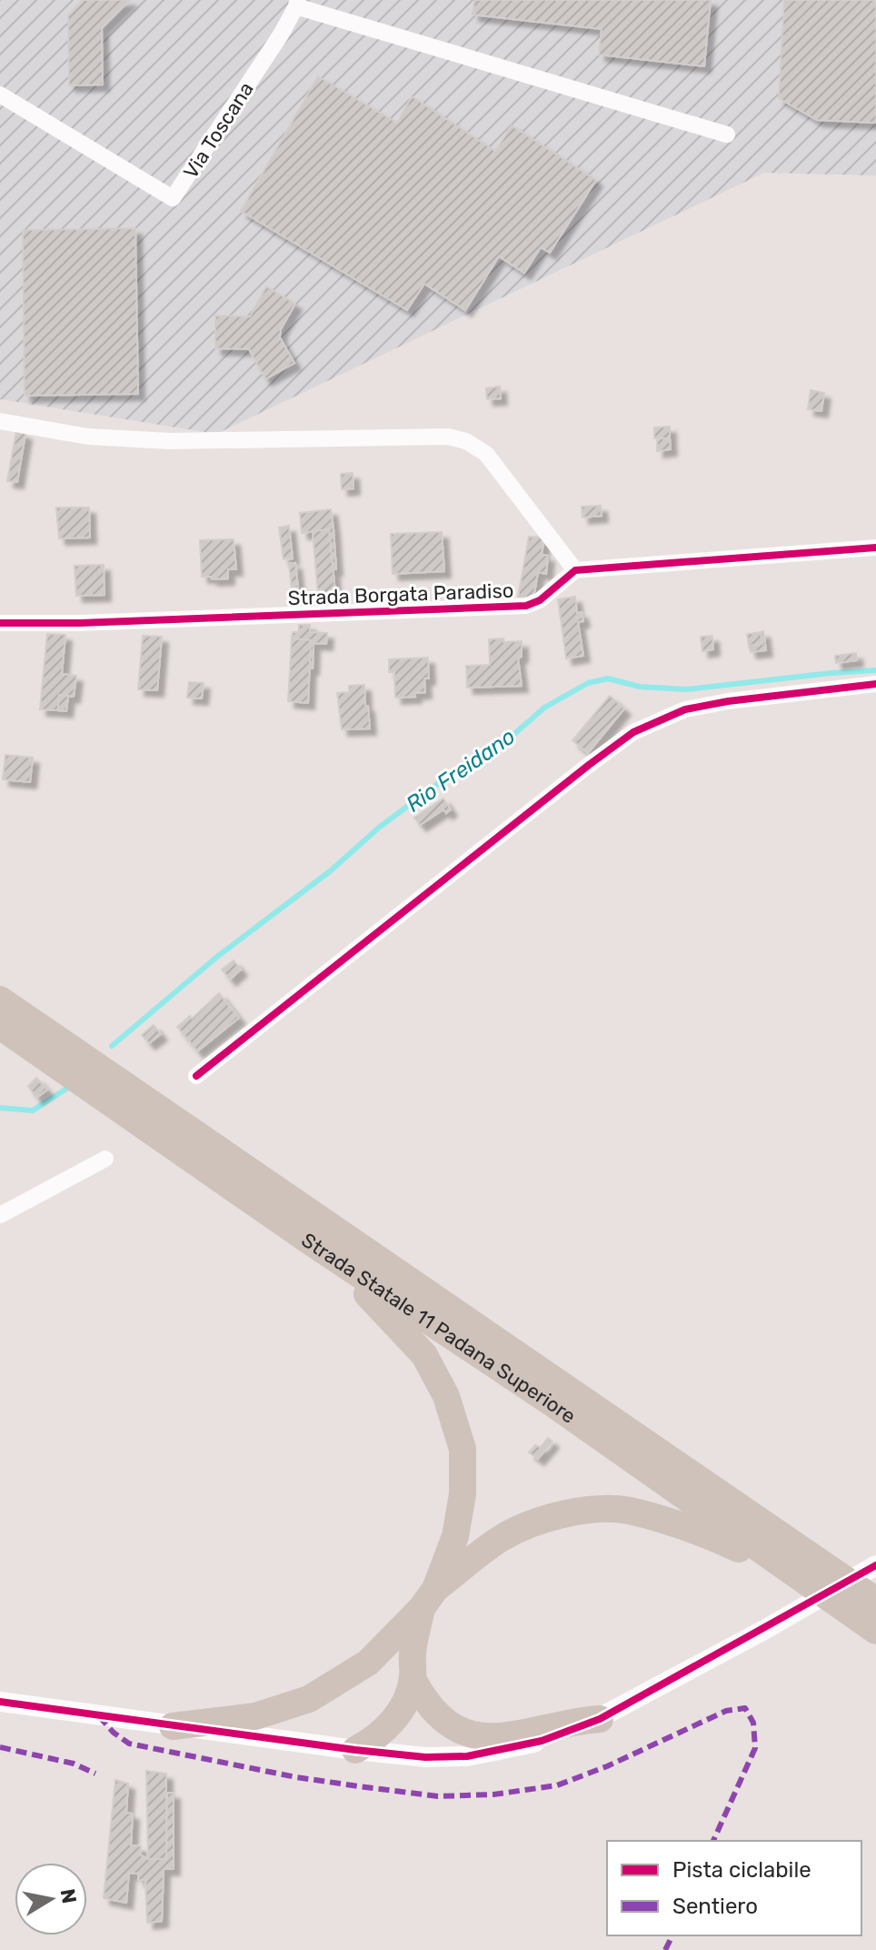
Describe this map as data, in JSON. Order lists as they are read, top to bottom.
{
  "streets": {
    "highway": ["Strada Statale 11 Padana Superiore"],
    "street": ["Via Toscana", "Strada Borgata Paradiso"]
  },
  "water": ["Rio Freidano"],
  "legend": ["Pista ciclabile", "Sentiero"],
  "north": "right"
}
